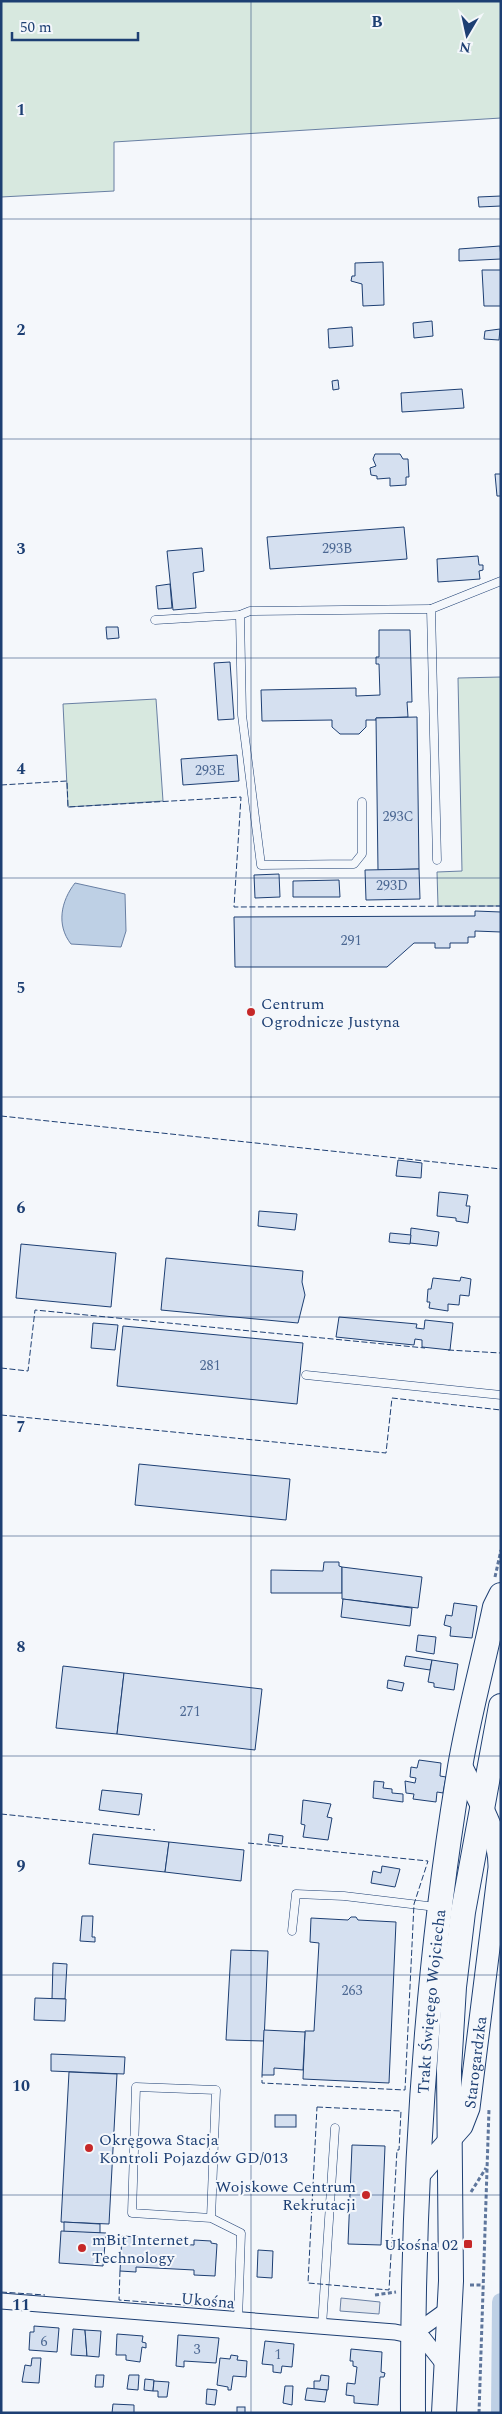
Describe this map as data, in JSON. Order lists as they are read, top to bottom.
{
  "streets": {
    "main road": ["Trakt Świętego Wojciecha", "Starogardzka"],
    "street": ["Ukośna"]
  },
  "crossings": [
    ["Trakt Świętego Wojciecha", "Starogardzka"],
    ["Trakt Świętego Wojciecha", "Ukośna"]
  ],
  "places": {
    "other": [
      "Centrum Ogrodnicze Justyna",
      "Okręgowa Stacja Kontroli Pojazdów GD/013",
      "Wojskowe Centrum Rekrutacji",
      "mBit Internet Technology"
    ],
    "transit": ["Ukośna 02"]
  },
  "house_numbers": [
    "293B",
    "293E",
    "293C",
    "293D",
    "291",
    "281",
    "271",
    "263",
    "6",
    "3",
    "1"
  ],
  "scale_bar": "50 m",
  "north": "bottom",
  "grid": {
    "columns": ["B"],
    "rows": [
      "1",
      "2",
      "3",
      "4",
      "5",
      "6",
      "7",
      "8",
      "9",
      "10",
      "11"
    ]
  }
}
